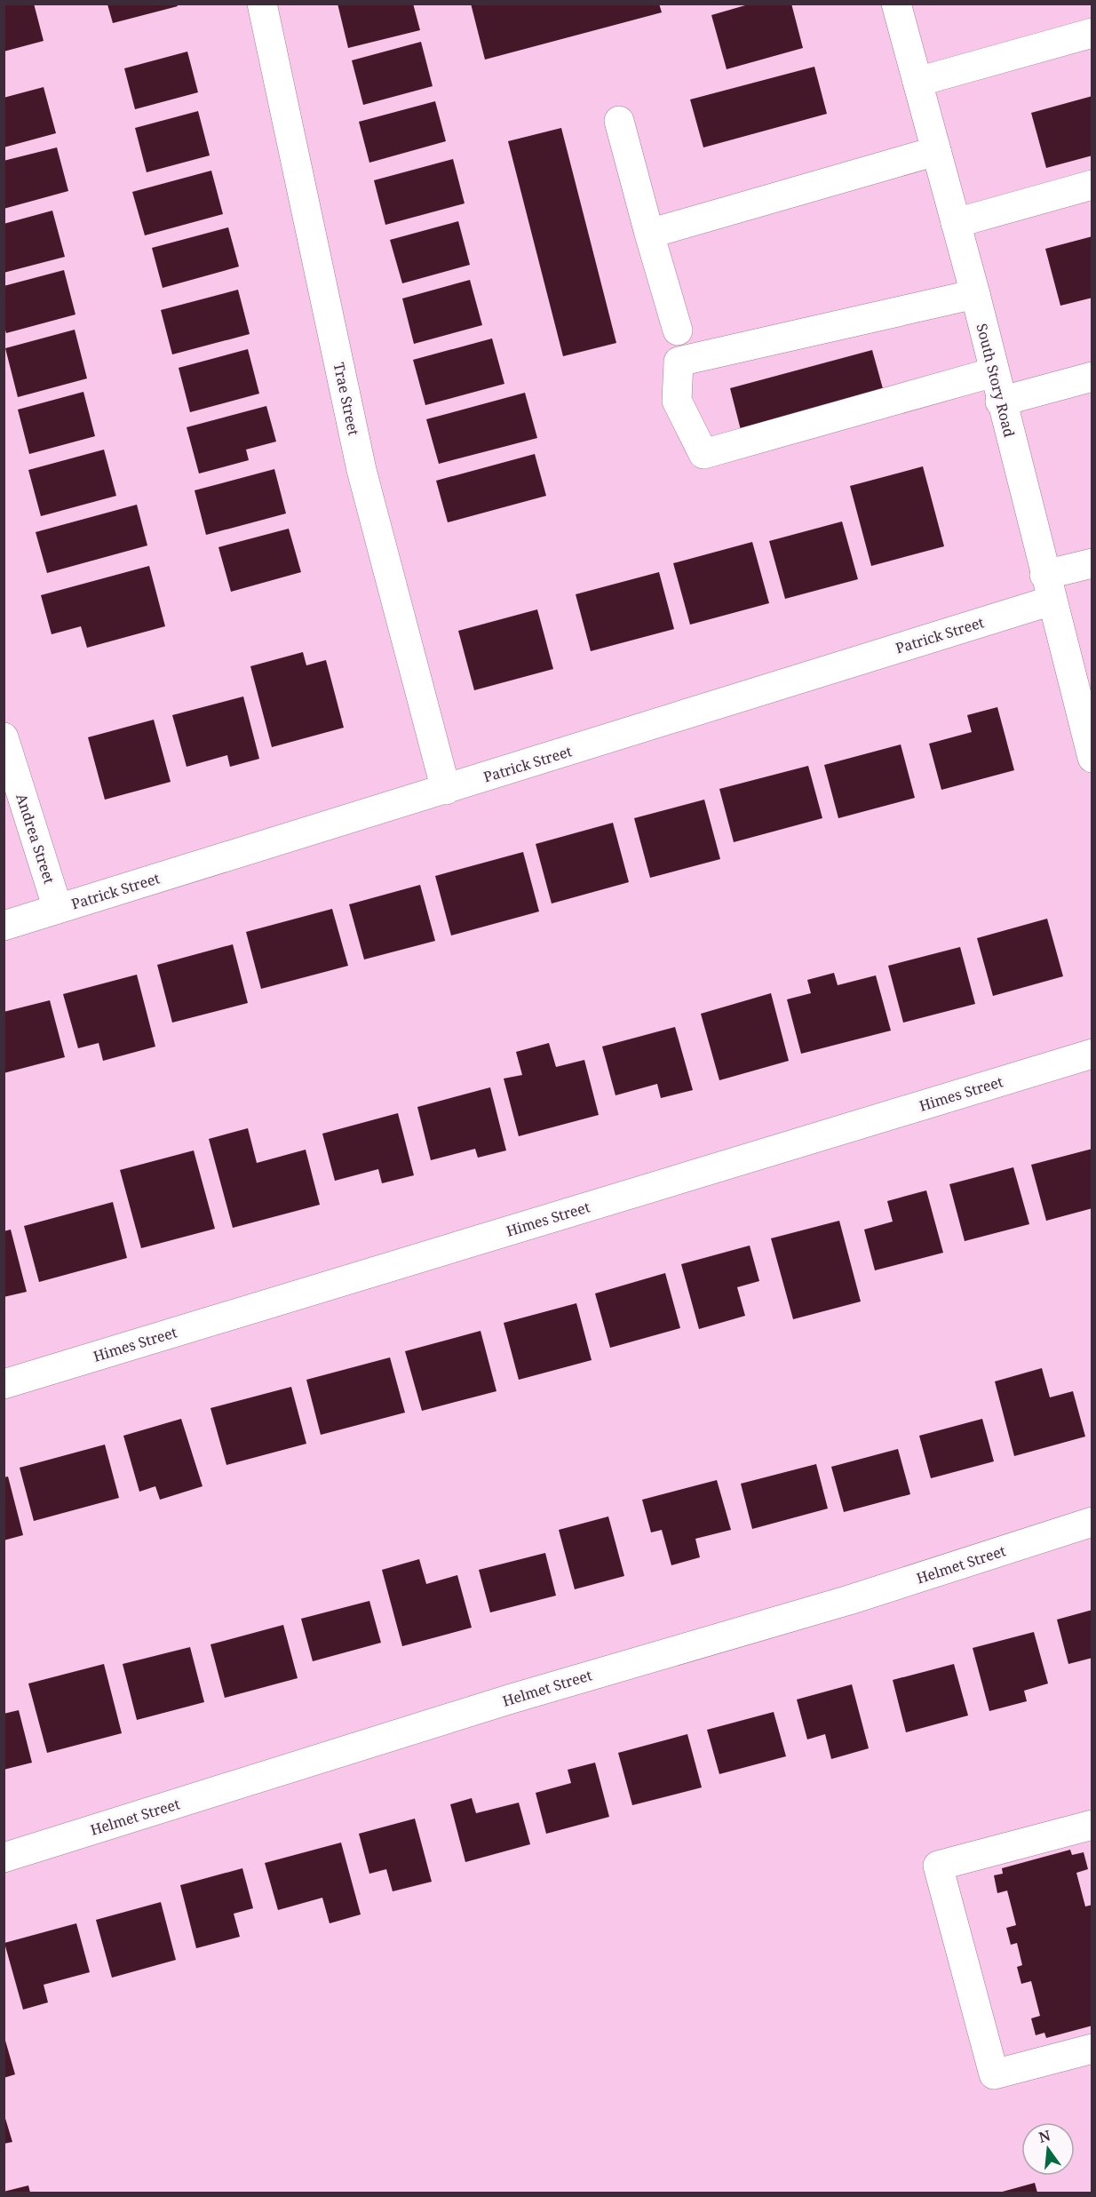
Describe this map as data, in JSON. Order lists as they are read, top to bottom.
{
  "streets": {
    "street": [
      "South Story Road",
      "Trae Street",
      "Patrick Street",
      "Andrea Street",
      "Himes Street",
      "Helmet Street"
    ]
  },
  "crossings": [
    ["South Story Road", "Patrick Street"],
    ["Trae Street", "Patrick Street"],
    ["Patrick Street", "Andrea Street"]
  ],
  "north": "top"
}
